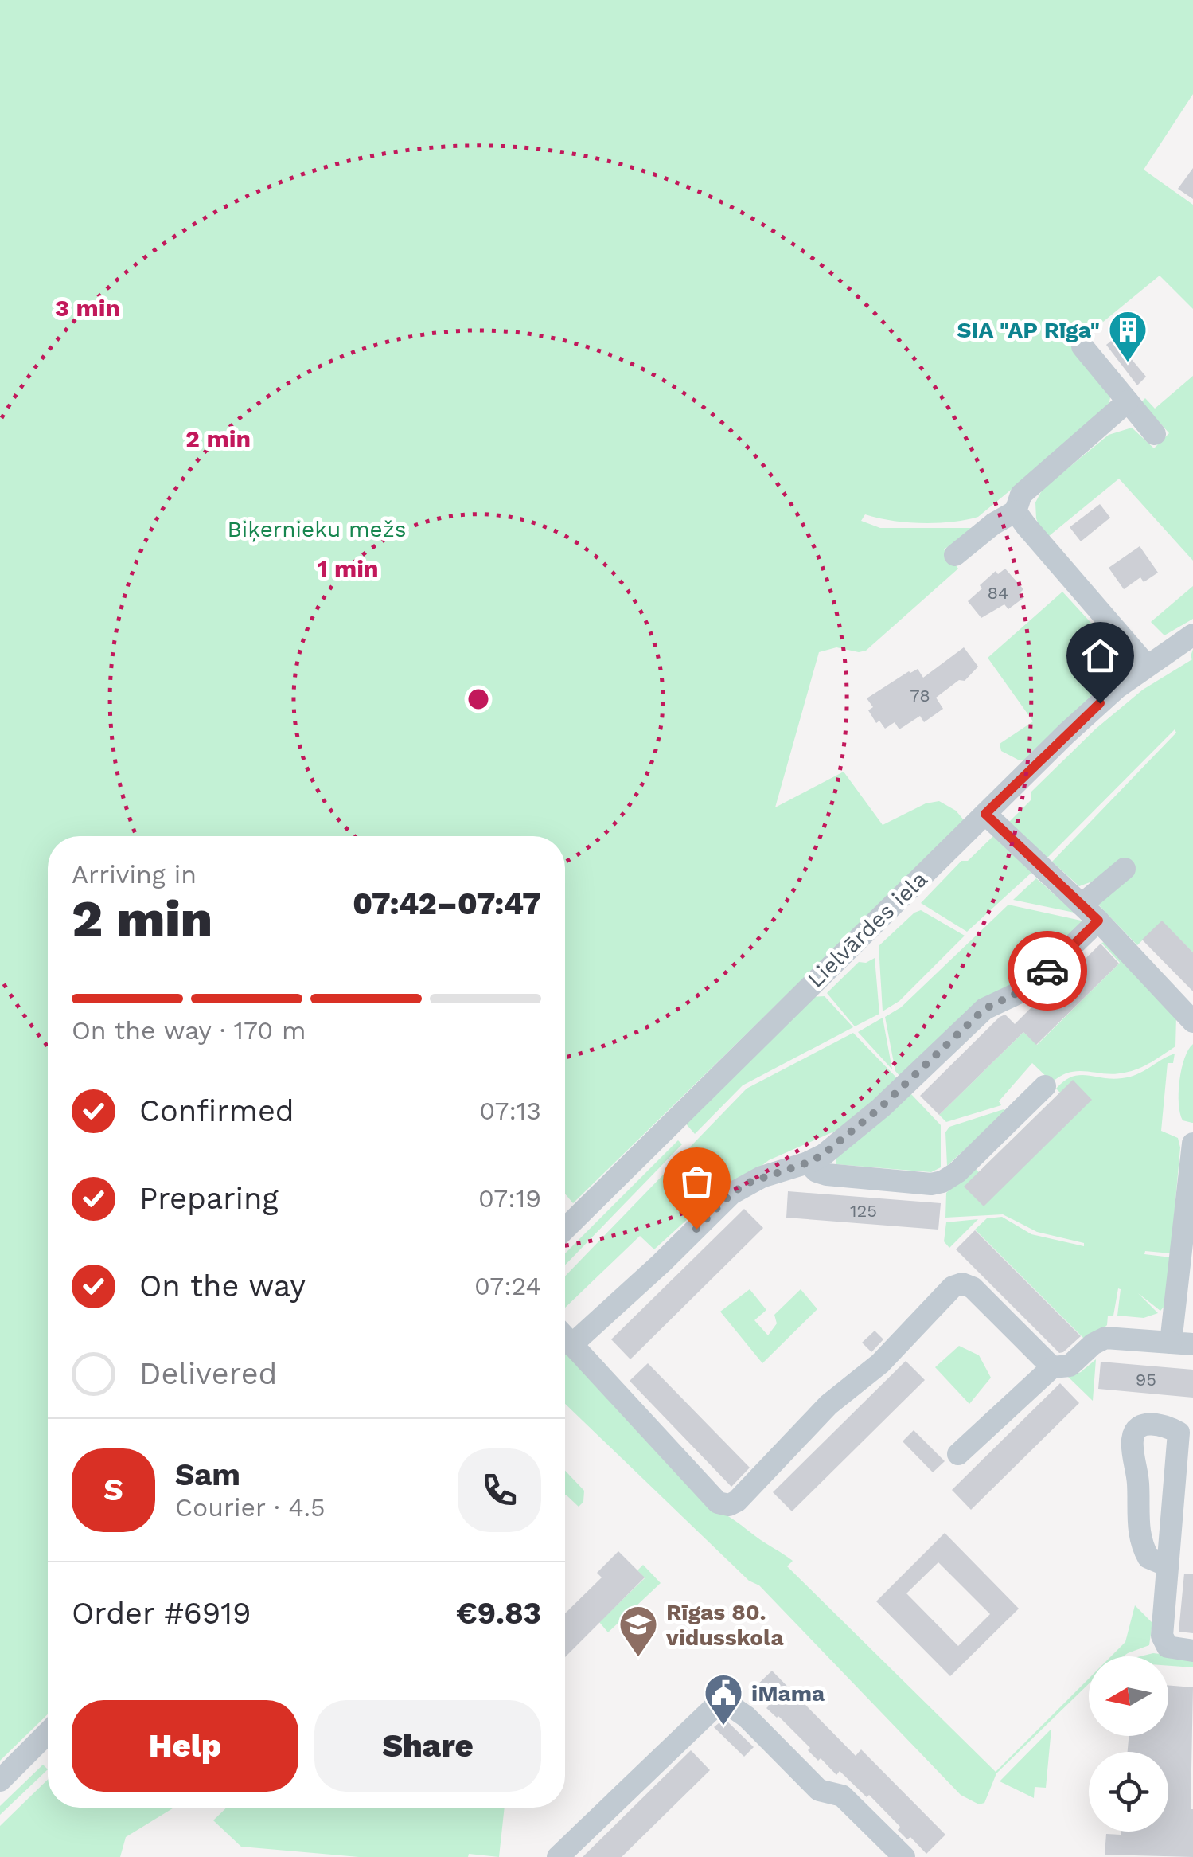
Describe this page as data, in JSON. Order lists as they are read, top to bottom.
{
  "streets": {
    "street": ["Lielvārdes iela"]
  },
  "parks": ["Biķernieku mežs"],
  "places": {
    "building": ["SIA \"AP Rīga\""],
    "school or university": ["Rīgas 80. vidusskola"],
    "public building": ["iMama"]
  },
  "house_numbers": [
    "84",
    "78",
    "125",
    "95"
  ],
  "north": "left",
  "page": {
    "heading": ["2 min", "Arriving in", "07:42–07:47"],
    "panel": [
      "Sam",
      "Courier · 4.5",
      "Order #6919",
      "€9.83"
    ],
    "bar": "On the way · 170 m",
    "list": [
      ["Confirmed", "07:13"],
      ["Preparing", "07:19"],
      ["On the way", "07:24"],
      "Delivered"
    ],
    "round": "S",
    "buttons": ["Help", "Share"]
  },
  "rings": ["3 min", "2 min", "1 min"]
}
